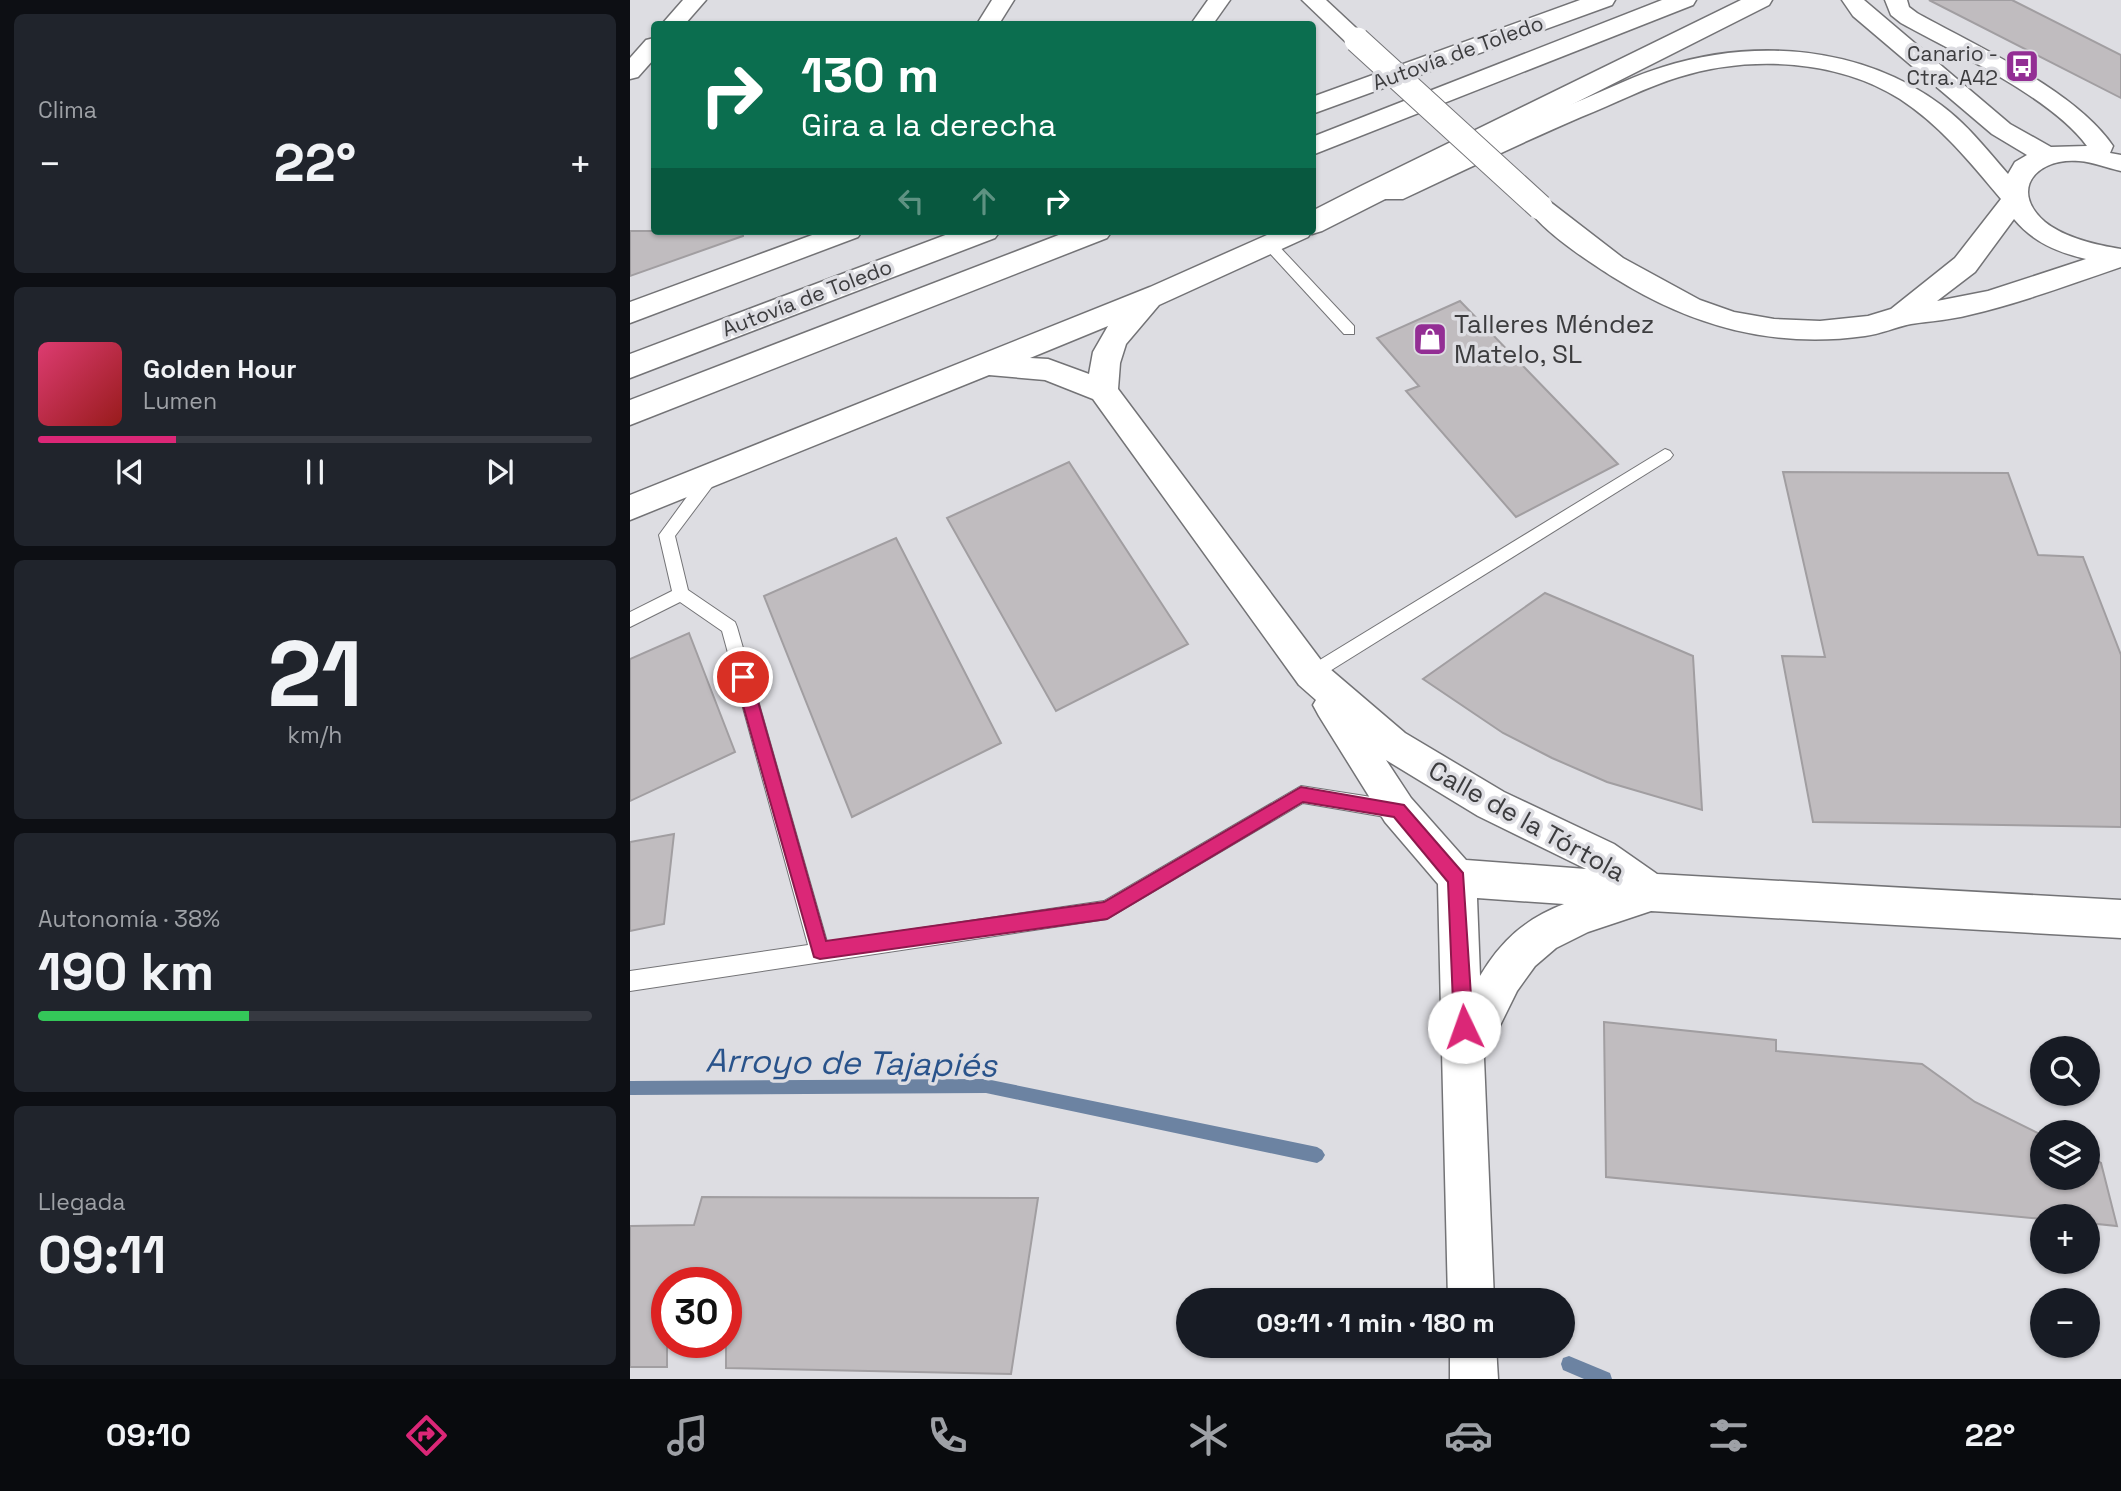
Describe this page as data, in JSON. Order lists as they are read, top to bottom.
{
  "streets": {
    "highway": ["Autovía de Toledo"],
    "street": ["Calle de la Tórtola"]
  },
  "water": ["Arroyo de Tajapiés"],
  "places": {
    "bus stop": ["Canario - Ctra. A42"],
    "shop": ["Talleres Méndez Matelo, SL"]
  },
  "page": {
    "tile": [
      "Clima",
      ["21", "km/h"],
      ["Autonomía · 38%", "190 km"],
      ["Llegada", "09:11"]
    ],
    "turn": ["130 m", "Gira a la derecha"],
    "heat": ["−", "22°", "+"],
    "song": ["Golden Hour", "Lumen"],
    "map_buttons": ["+", "−"],
    "limit": "30",
    "trip": "09:11 · 1 min · 180 m",
    "tabs": ["09:10", "22°"]
  }
}
